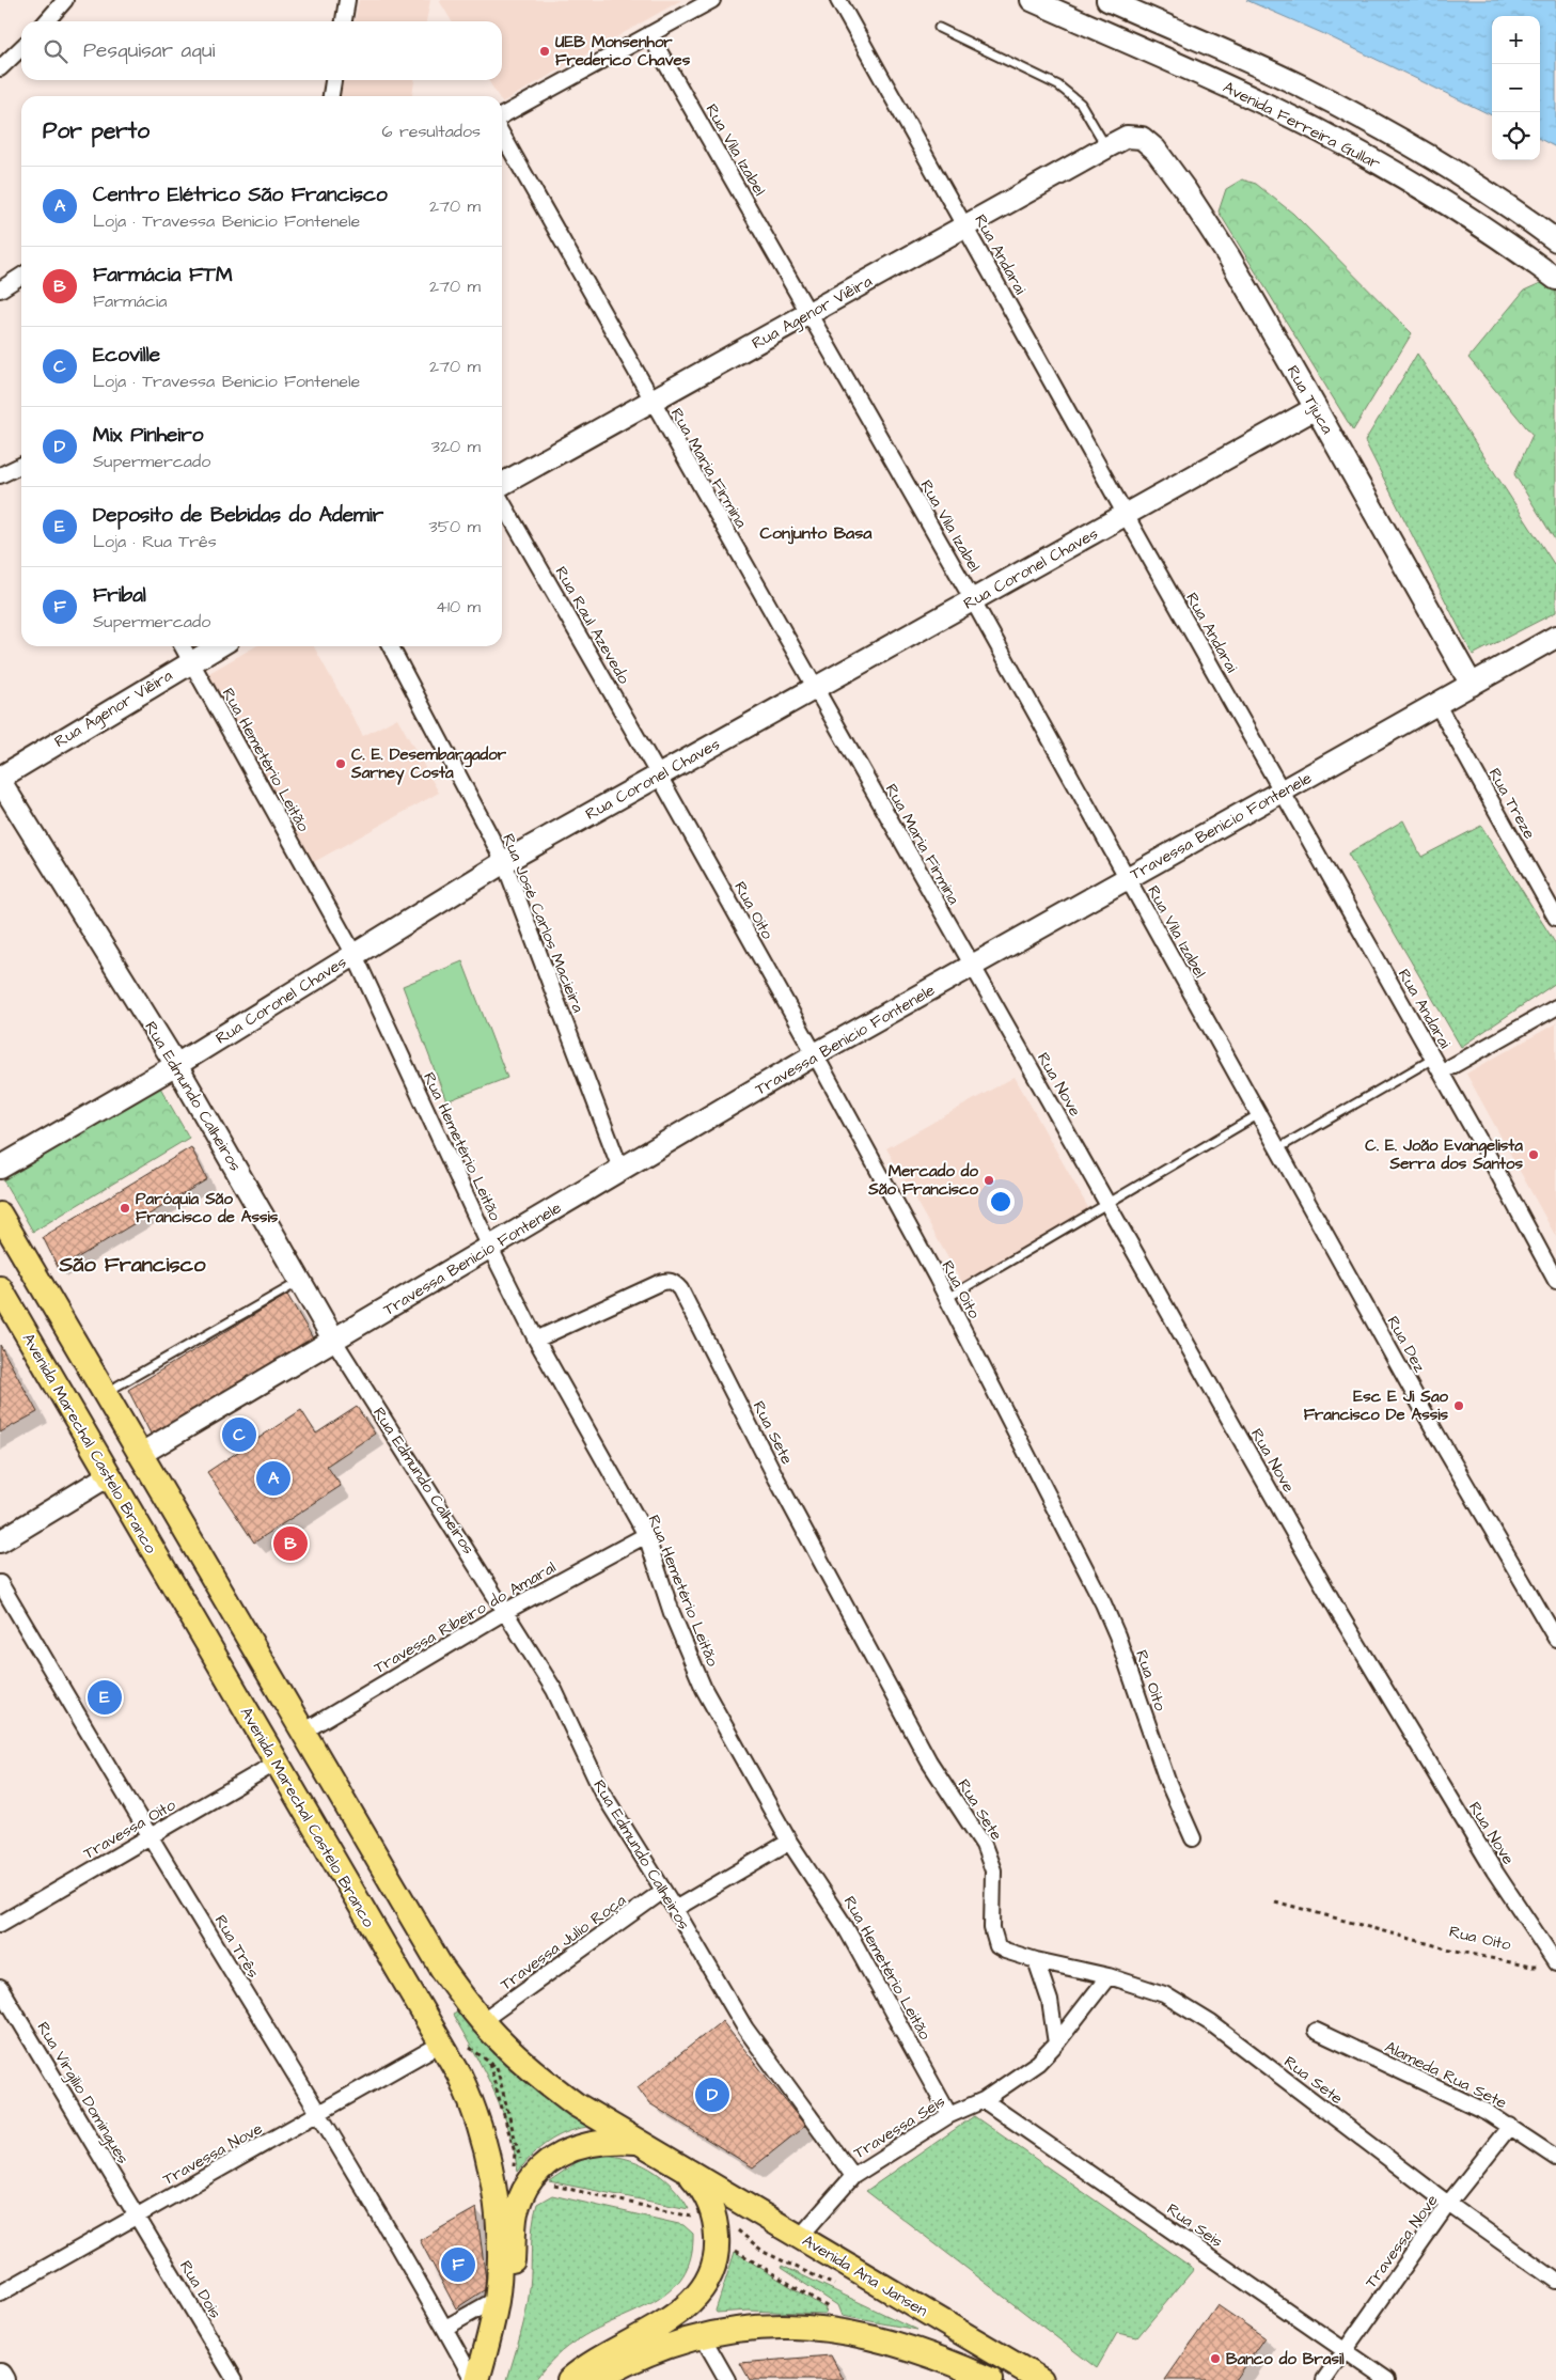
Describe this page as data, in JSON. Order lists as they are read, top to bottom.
{
  "streets": {
    "main road": ["Avenida Marechal Castelo Branco", "Avenida Ana Jansen"],
    "street": [
      "Avenida Ferreira Gullar",
      "Rua Vila Izabel",
      "Rua Andarai",
      "Rua Agenor Viêira",
      "Rua Tijuca",
      "Rua Maria Firmina",
      "Rua Coronel Chaves",
      "Rua Raul Azevedo",
      "Rua Hemetério Leitão",
      "Rua Treze",
      "Travessa Benicio Fontenele",
      "Rua Oito",
      "Rua José Carlos Macieira",
      "Rua Nove",
      "Rua Edmundo Calheiros",
      "Rua Dez",
      "Rua Sete",
      "Travessa Ribeiro do Amaral",
      "Travessa Oito",
      "Travessa Julio Roça",
      "Rua Três",
      "Alameda Rua Sete",
      "Rua Virgilio Domingues",
      "Travessa Seis",
      "Travessa Nove",
      "Rua Seis",
      "Rua Dois"
    ]
  },
  "crossings": [
    ["Rua Vila Izabel", "Rua Agenor Viêira"],
    ["Rua Vila Izabel", "Rua Coronel Chaves"],
    ["Rua Vila Izabel", "Travessa Benicio Fontenele"],
    ["Rua Vila Izabel", "Rua Dez"],
    ["Rua Andarai", "Rua Agenor Viêira"],
    ["Rua Andarai", "Rua Coronel Chaves"],
    ["Rua Andarai", "Travessa Benicio Fontenele"],
    ["Rua Agenor Viêira", "Rua Tijuca"],
    ["Rua Agenor Viêira", "Rua Maria Firmina"],
    ["Rua Agenor Viêira", "Rua Hemetério Leitão"],
    ["Rua Agenor Viêira", "Rua Edmundo Calheiros"],
    ["Rua Tijuca", "Rua Coronel Chaves"],
    ["Rua Tijuca", "Travessa Benicio Fontenele"],
    ["Rua Maria Firmina", "Rua Coronel Chaves"],
    ["Rua Maria Firmina", "Travessa Benicio Fontenele"],
    ["Rua Maria Firmina", "Rua Nove"],
    ["Rua Coronel Chaves", "Rua Raul Azevedo"],
    ["Rua Coronel Chaves", "Rua Hemetério Leitão"],
    ["Rua Coronel Chaves", "Rua Oito"],
    ["Rua Coronel Chaves", "Rua José Carlos Macieira"],
    ["Rua Coronel Chaves", "Rua Edmundo Calheiros"],
    ["Rua Raul Azevedo", "Rua Oito"],
    ["Rua Hemetério Leitão", "Travessa Benicio Fontenele"],
    ["Rua Hemetério Leitão", "Rua Sete"],
    ["Rua Hemetério Leitão", "Travessa Ribeiro do Amaral"],
    ["Rua Hemetério Leitão", "Travessa Seis"],
    ["Rua Treze", "Travessa Benicio Fontenele"],
    ["Travessa Benicio Fontenele", "Rua Oito"],
    ["Travessa Benicio Fontenele", "Rua José Carlos Macieira"],
    ["Travessa Benicio Fontenele", "Rua Nove"],
    ["Travessa Benicio Fontenele", "Rua Edmundo Calheiros"],
    ["Rua Oito", "Rua Nove"],
    ["Rua Edmundo Calheiros", "Travessa Ribeiro do Amaral"],
    ["Rua Edmundo Calheiros", "Travessa Julio Roça"],
    ["Rua Edmundo Calheiros", "Travessa Seis"],
    ["Rua Sete", "Travessa Seis"],
    ["Rua Sete", "Travessa Nove"],
    ["Avenida Marechal Castelo Branco", "Travessa Oito"],
    ["Avenida Marechal Castelo Branco", "Rua Três"],
    ["Avenida Marechal Castelo Branco", "Travessa Nove"],
    ["Travessa Oito", "Rua Três"],
    ["Rua Três", "Travessa Nove"],
    ["Alameda Rua Sete", "Travessa Nove"],
    ["Rua Virgilio Domingues", "Travessa Nove"],
    ["Rua Virgilio Domingues", "Rua Dois"],
    ["Travessa Seis", "Rua Seis"],
    ["Travessa Seis", "Avenida Ana Jansen"],
    ["Travessa Nove", "Rua Seis"],
    ["Travessa Nove", "Rua Dois"]
  ],
  "districts": ["Conjunto Basa", "São Francisco"],
  "places": [
    "UEB Monsenhor Frederico Chaves",
    "C. E. Desembargador Sarney Costa",
    "C. E. João Evangelista Serra dos Santos",
    "Mercado do São Francisco",
    "Paróquia São Francisco de Assis",
    "Esc E Ji Sao Francisco De Assis",
    "Banco do Brasil"
  ],
  "page": {
    "map_buttons": ["+", "−"],
    "search": "Pesquisar aqui",
    "heading": ["Por perto", "6 resultados"],
    "list": [
      {
        "mark": "A",
        "name": "Centro Elétrico São Francisco",
        "note": "Loja · Travessa Benicio Fontenele",
        "value": "270 m"
      },
      {
        "mark": "B",
        "name": "Farmácia FTM",
        "note": "Farmácia",
        "value": "270 m"
      },
      {
        "mark": "C",
        "name": "Ecoville",
        "note": "Loja · Travessa Benicio Fontenele",
        "value": "270 m"
      },
      {
        "mark": "D",
        "name": "Mix Pinheiro",
        "note": "Supermercado",
        "value": "320 m"
      },
      {
        "mark": "E",
        "name": "Deposito de Bebidas do Ademir",
        "note": "Loja · Rua Três",
        "value": "350 m"
      },
      {
        "mark": "F",
        "name": "Fribal",
        "note": "Supermercado",
        "value": "410 m"
      }
    ],
    "pins": [
      "C",
      "A",
      "B",
      "E",
      "D",
      "F"
    ]
  }
}
